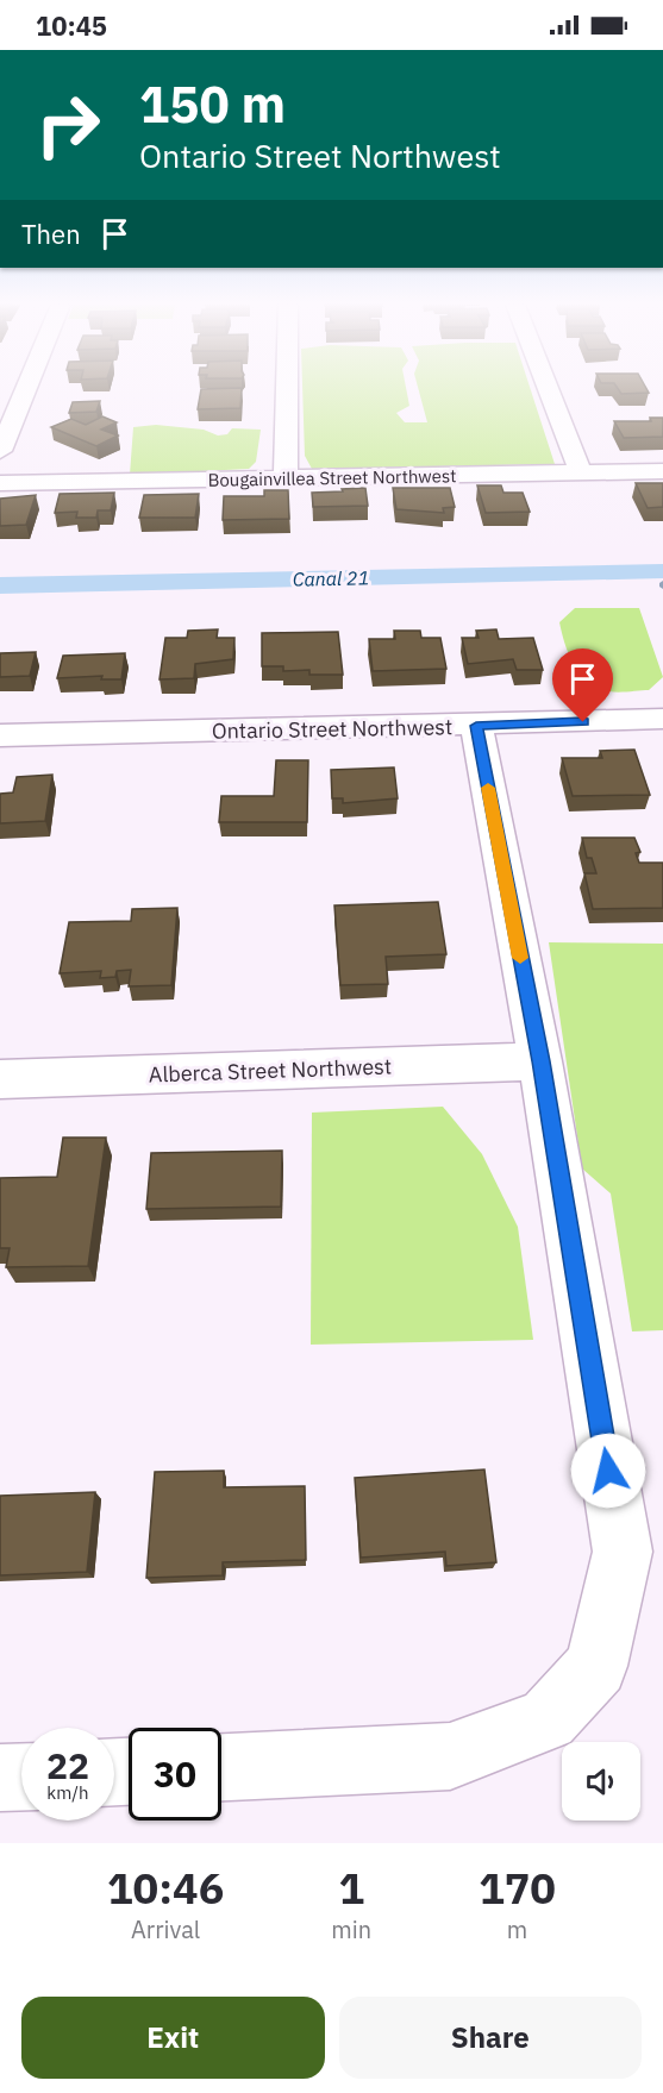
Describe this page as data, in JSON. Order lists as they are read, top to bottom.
{
  "streets": {
    "street": ["Bougainvillea Street Northwest", "Ontario Street Northwest", "Alberca Street Northwest"]
  },
  "water": ["Canal 21"],
  "page": {
    "status": "10:45",
    "turn": ["150 m", "Ontario Street Northwest"],
    "then": "Then",
    "speed": "22 km/h",
    "limit": "30",
    "eta": [
      "10:46",
      "Arrival",
      "1",
      "min",
      "170",
      "m"
    ],
    "buttons": ["Exit", "Share"]
  }
}
